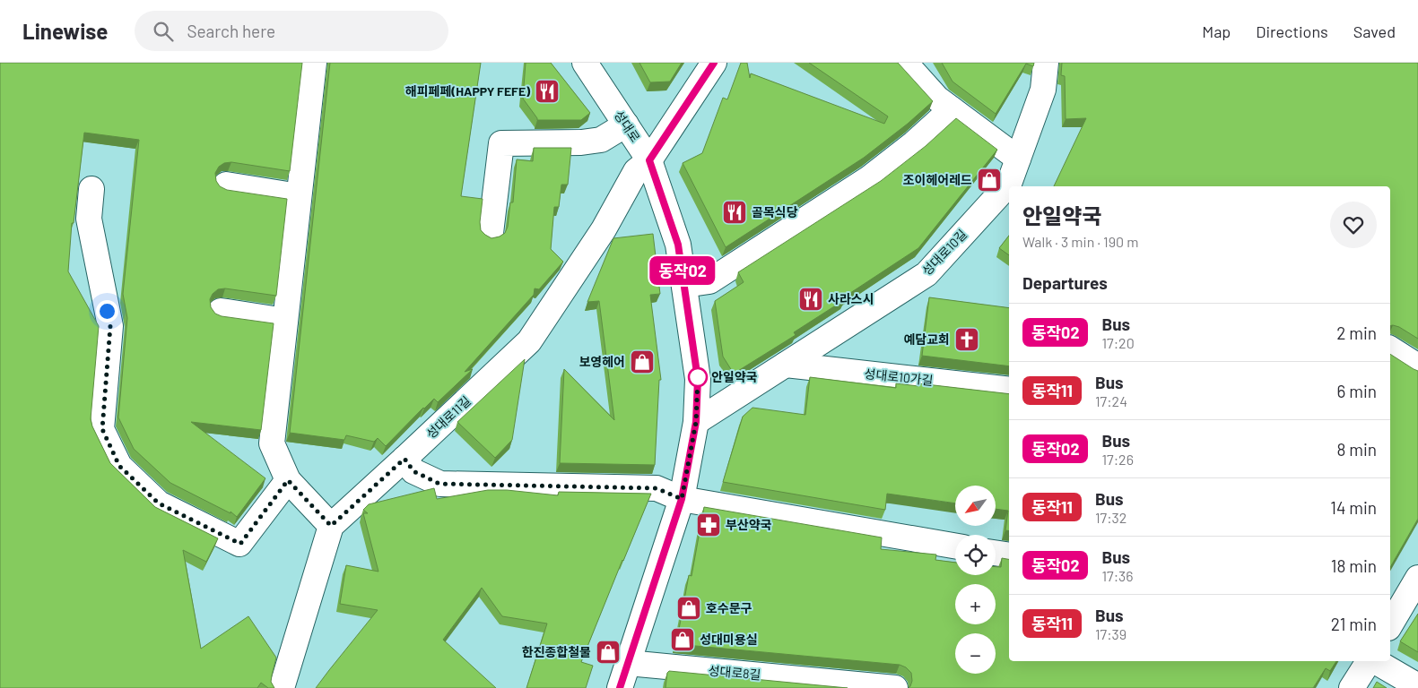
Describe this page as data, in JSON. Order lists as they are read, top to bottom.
{
  "streets": {
    "street": [
      "성대로",
      "성대로10길",
      "성대로10가길",
      "성대로11길",
      "성대로8길"
    ]
  },
  "crossings": [
    ["성대로", "성대로10길"],
    ["성대로", "성대로11길"],
    ["성대로", "성대로8길"],
    ["성대로10길", "성대로10가길"]
  ],
  "places": {
    "restaurant": ["해피페페(HAPPY FEFE)", "골목식당", "사라스시"],
    "shop": [
      "조이헤어레드",
      "보영헤어",
      "호수문구",
      "성대미용실",
      "한진종합철물"
    ],
    "church": ["예담교회"],
    "other": ["안일약국"],
    "pharmacy": ["부산약국"]
  },
  "lines": ["bus line 동작02"],
  "north": "bottom left",
  "page": {
    "header": "Linewise",
    "search": "Search here",
    "nav": ["Map", "Directions", "Saved"],
    "on_map": "동작02",
    "heading": [
      ["안일약국", "Walk · 3 min · 190 m"],
      "Departures"
    ],
    "list": [
      {
        "mark": "동작02",
        "name": "Bus",
        "note": "17:20",
        "value": "2 min"
      },
      {
        "mark": "동작11",
        "name": "Bus",
        "note": "17:24",
        "value": "6 min"
      },
      {
        "mark": "동작02",
        "name": "Bus",
        "note": "17:26",
        "value": "8 min"
      },
      {
        "mark": "동작11",
        "name": "Bus",
        "note": "17:32",
        "value": "14 min"
      },
      {
        "mark": "동작02",
        "name": "Bus",
        "note": "17:36",
        "value": "18 min"
      },
      {
        "mark": "동작11",
        "name": "Bus",
        "note": "17:39",
        "value": "21 min"
      }
    ],
    "map_buttons": ["+", "−"]
  }
}
